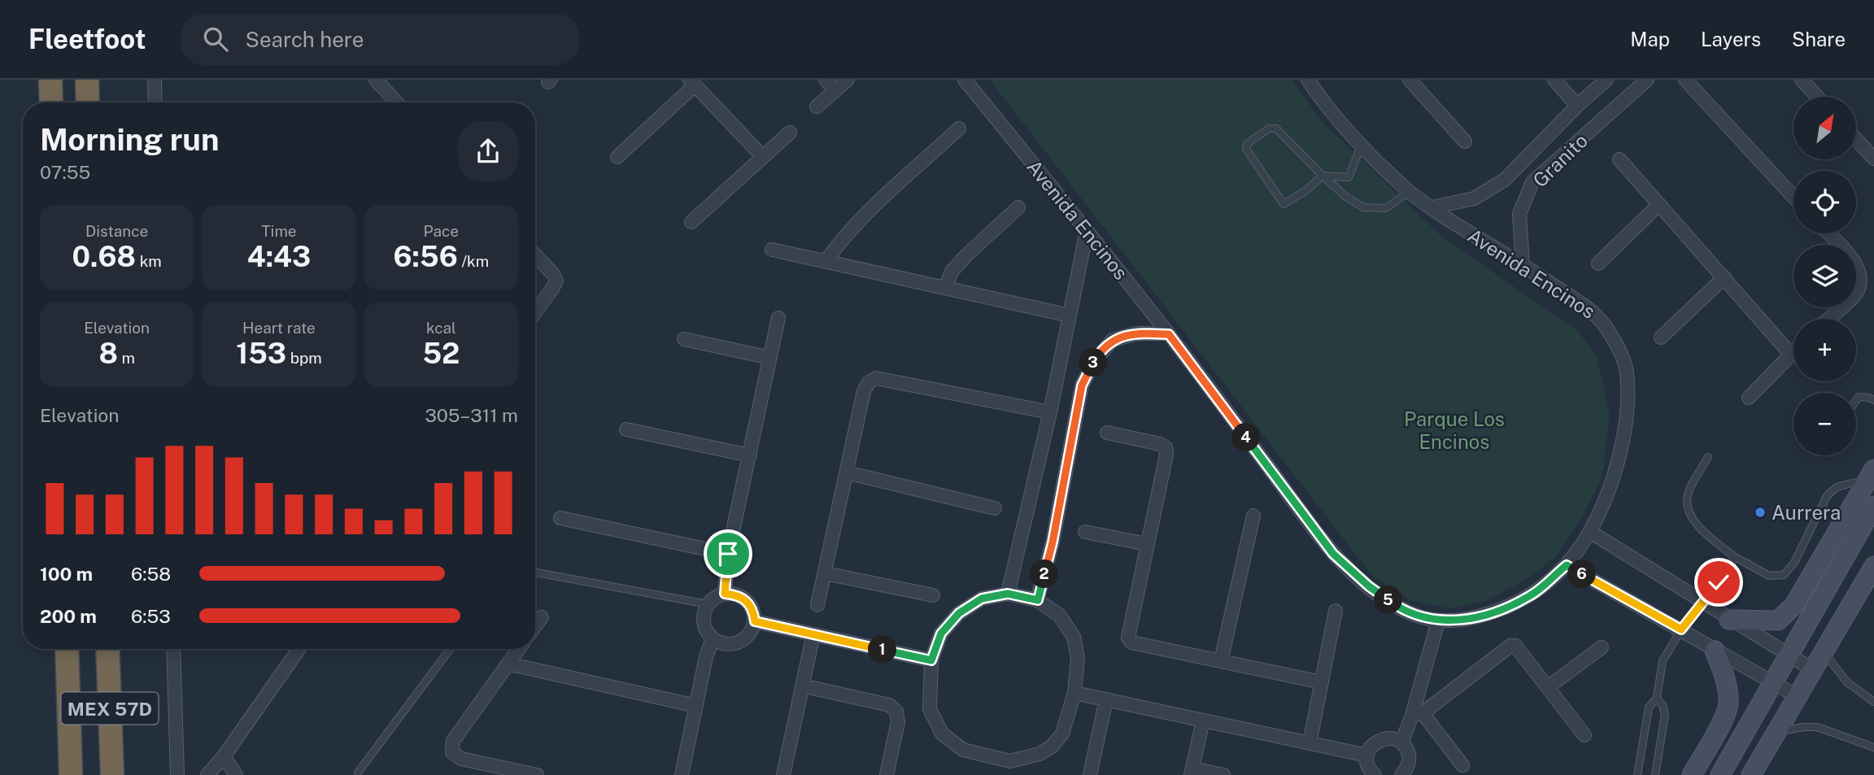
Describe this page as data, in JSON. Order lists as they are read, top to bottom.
{
  "streets": {
    "highway": ["MEX 57D"],
    "street": ["Granito", "Avenida Encinos"]
  },
  "crossings": [
    ["Granito", "Avenida Encinos"]
  ],
  "parks": ["Parque Los Encinos"],
  "places": ["Aurrera"],
  "north": "top right",
  "page": {
    "header": "Fleetfoot",
    "search": "Search here",
    "nav": ["Map", "Layers", "Share"],
    "map_buttons": ["+", "−"],
    "heading": ["Morning run", "07:55"],
    "stats": [
      ["Distance", "0.68 km"],
      ["Time", "4:43"],
      ["Pace", "6:56 /km"],
      ["Elevation", "8 m"],
      ["Heart rate", "153 bpm"],
      ["kcal", "52"]
    ],
    "pins": [
      "3",
      "4",
      "2",
      "6",
      "5",
      "1"
    ],
    "chart": ["Elevation", "305–311 m"],
    "list": [
      {
        "name": "100 m",
        "note": "6:58"
      },
      {
        "name": "200 m",
        "note": "6:53"
      }
    ]
  }
}
